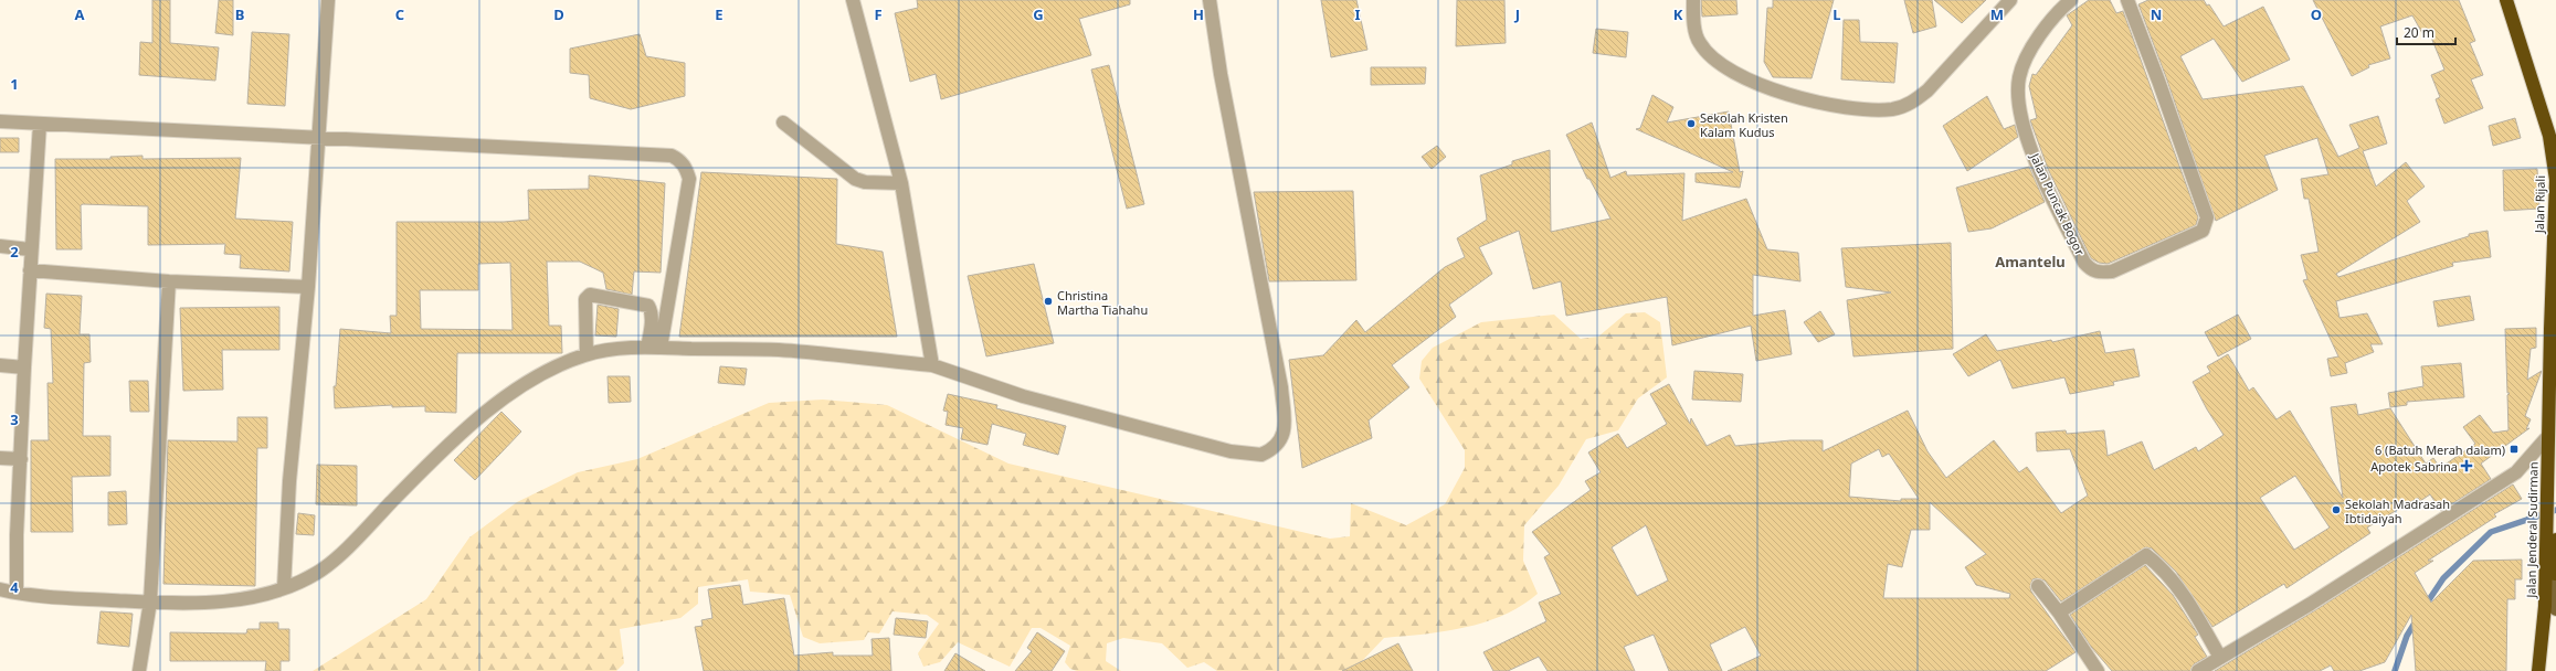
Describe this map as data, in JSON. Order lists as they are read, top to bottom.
{
  "streets": {
    "highway": ["Jalan Rijali", "Jalan Jenderal Sudirman"],
    "street": ["Jalan Puncak Bogor"]
  },
  "crossings": [
    ["Jalan Rijali", "Jalan Jenderal Sudirman"]
  ],
  "districts": ["Amantelu"],
  "places": {
    "other": ["Sekolah Kristen Kalam Kudus", "Christina Martha Tiahahu", "Sekolah Madrasah Ibtidaiyah"],
    "transit": ["6 (Batuh Merah dalam)"],
    "health": ["Apotek Sabrina"]
  },
  "scale_bar": "20 m",
  "grid": {
    "columns": [
      "A",
      "B",
      "C",
      "D",
      "E",
      "F",
      "G",
      "H",
      "I",
      "J",
      "K",
      "L",
      "M",
      "N",
      "O"
    ],
    "rows": [
      "1",
      "2",
      "3",
      "4"
    ]
  }
}
